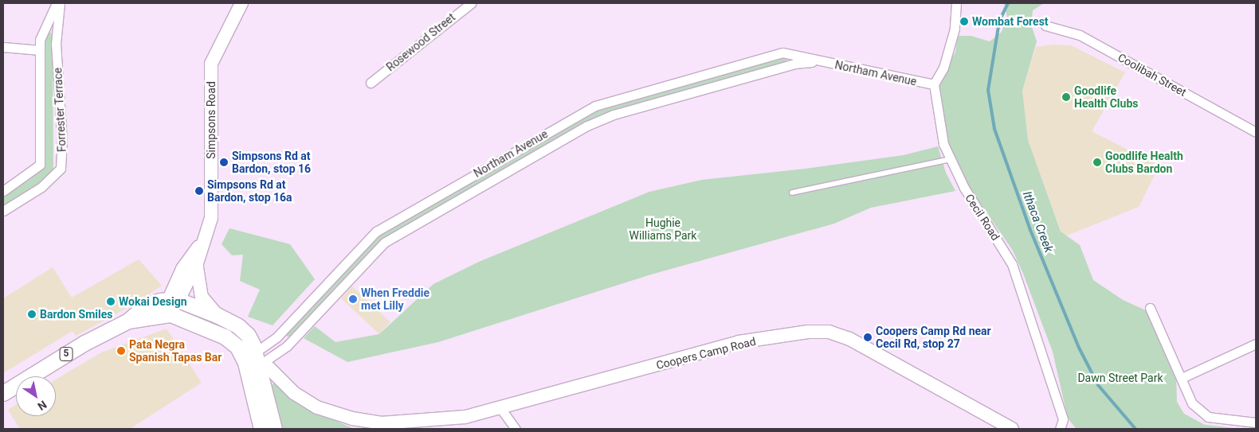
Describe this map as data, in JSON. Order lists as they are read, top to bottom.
{
  "streets": {
    "highway": ["5"],
    "main road": ["Simpsons Road", "Coopers Camp Road"],
    "street": [
      "Rosewood Street",
      "Northam Avenue",
      "Coolibah Street",
      "Forrester Terrace",
      "Cecil Road"
    ]
  },
  "crossings": [
    ["Northam Avenue", "Cecil Road"],
    ["Northam Avenue", "Coopers Camp Road"],
    ["Northam Avenue", "5"],
    ["Simpsons Road", "5"],
    ["Coopers Camp Road", "5"]
  ],
  "water": ["Ithaca Creek"],
  "parks": ["Hughie Williams Park", "Dawn Street Park"],
  "places": [
    "Wombat Forest",
    "Goodlife Health Clubs",
    "Simpsons Rd at Bardon, stop 16",
    "Goodlife Health Clubs Bardon",
    "Simpsons Rd at Bardon, stop 16a",
    "When Freddie met Lilly",
    "Wokai Design",
    "Bardon Smiles",
    "Coopers Camp Rd near Cecil Rd, stop 27",
    "Pata Negra Spanish Tapas Bar"
  ],
  "north": "bottom right"
}
